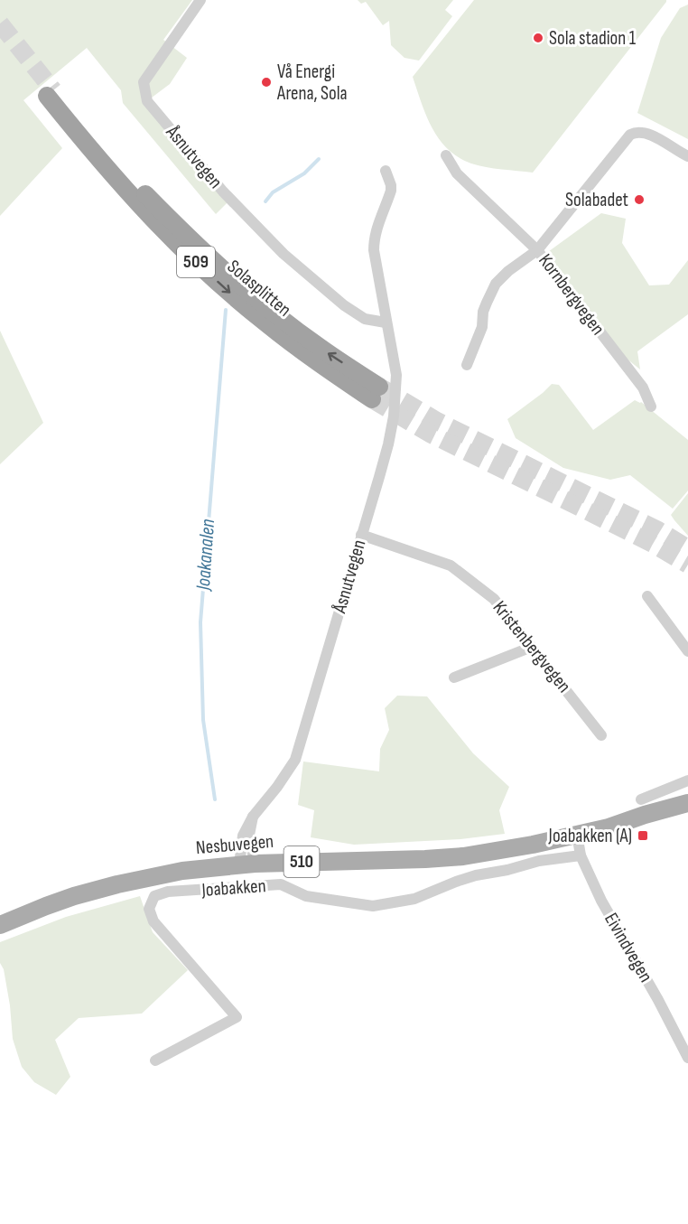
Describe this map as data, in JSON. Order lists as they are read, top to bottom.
{
  "streets": {
    "highway": ["509", "Solasplitten"],
    "main road": ["Nesbuvegen", "510"],
    "street": [
      "Åsnutvegen",
      "Kornbergvegen",
      "Kristenbergvegen",
      "Joabakken",
      "Eivindvegen"
    ]
  },
  "crossings": [
    ["Åsnutvegen", "Kristenbergvegen"],
    ["Åsnutvegen", "Nesbuvegen"],
    ["Nesbuvegen", "Eivindvegen"],
    ["Joabakken", "Eivindvegen"]
  ],
  "water": ["Joakanalen"],
  "places": {
    "other": ["Sola stadion 1", "Vå Energi Arena, Sola", "Solabadet"],
    "transit": ["Joabakken (A)"]
  }
}
